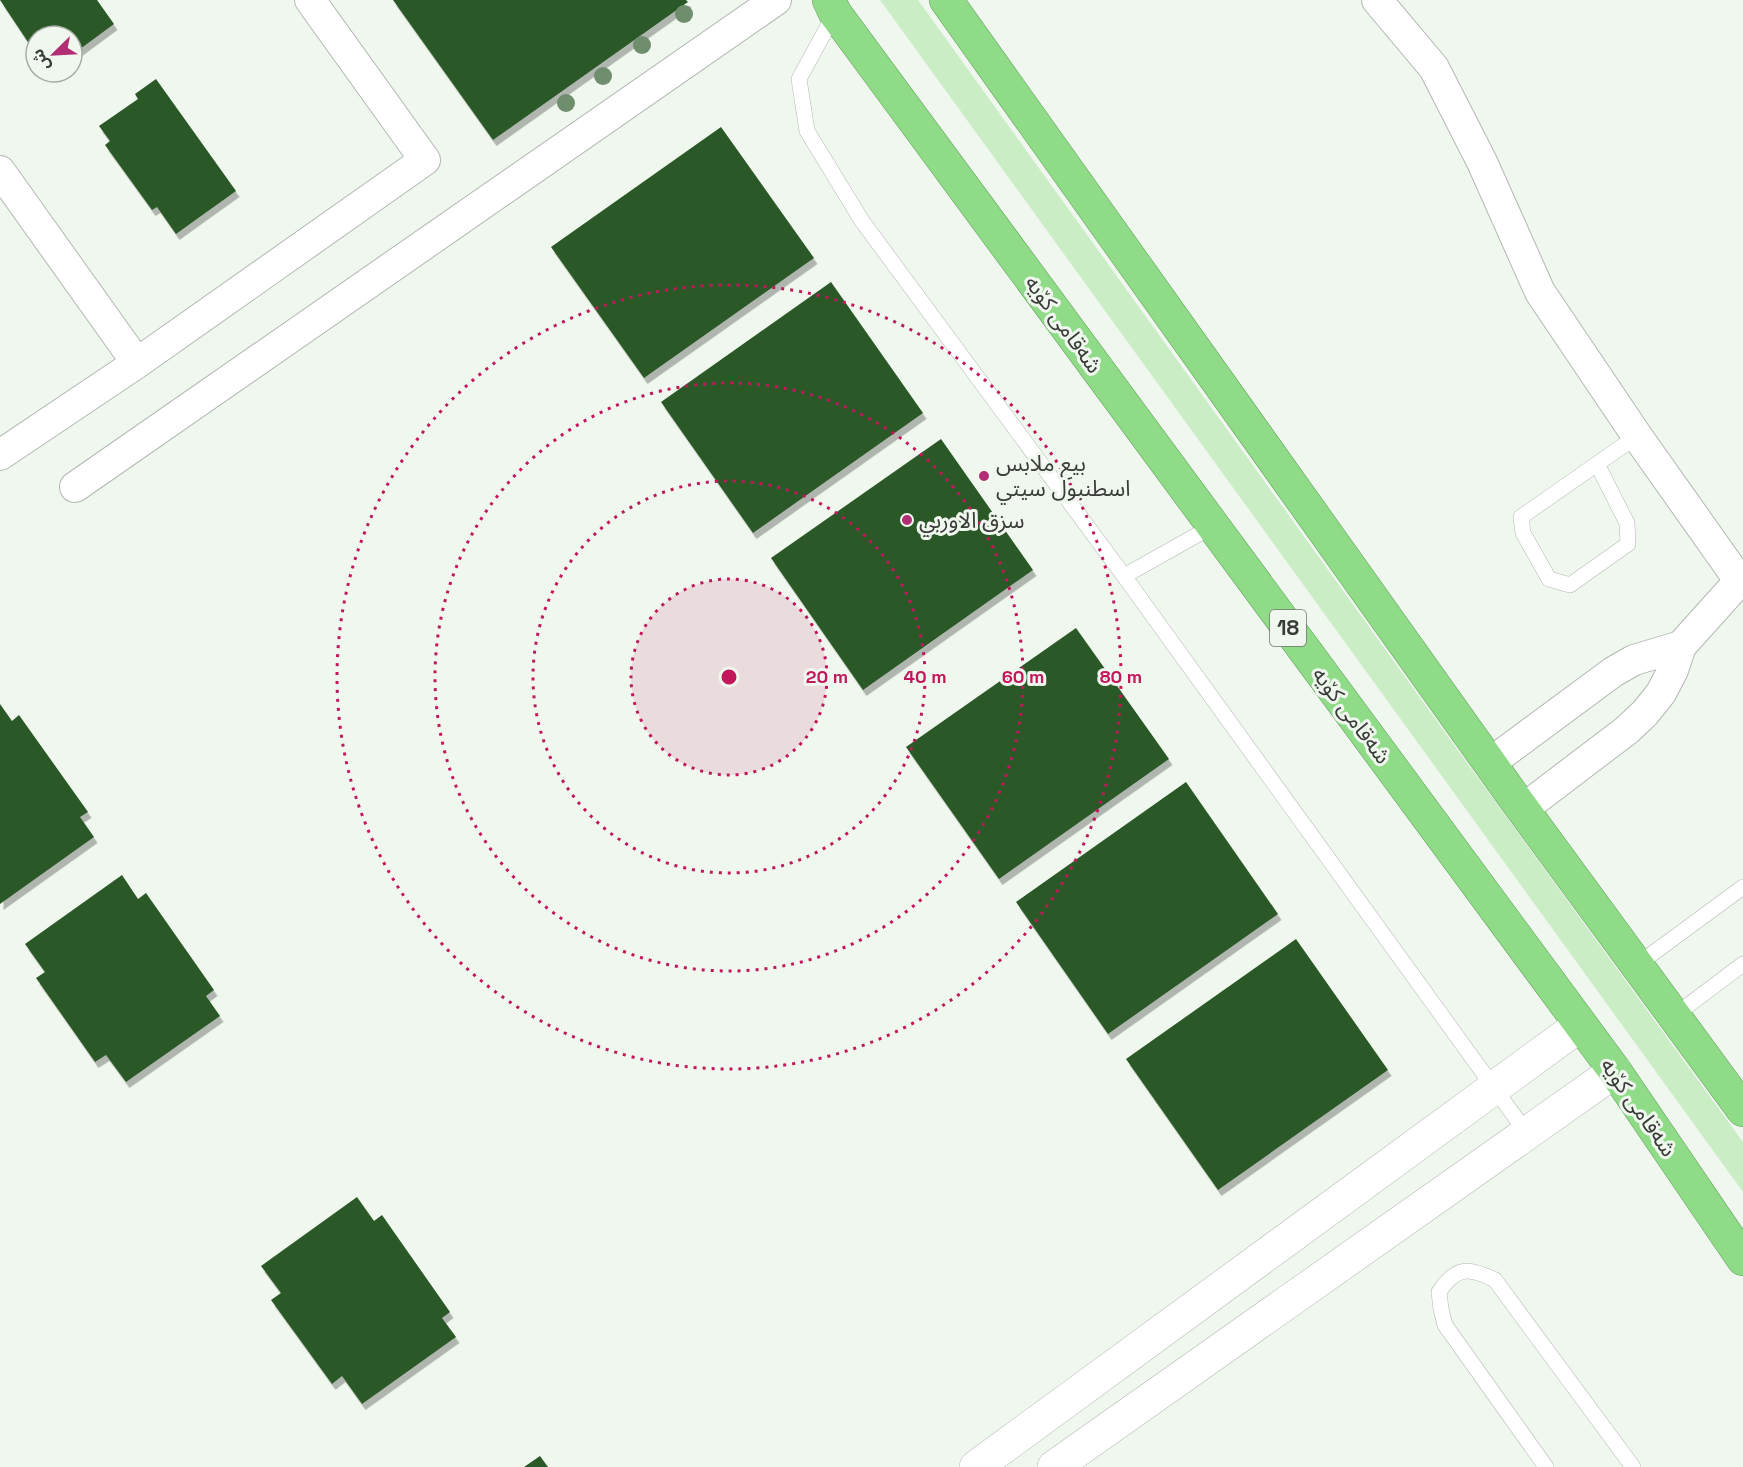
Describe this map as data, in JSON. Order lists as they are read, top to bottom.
{
  "streets": {
    "highway": ["شەقامی کۆیە", "18"]
  },
  "places": ["بيع ملابس اسطنبول سيتي", "سزق الاوربي"],
  "north": "bottom left",
  "rings": [
    "20 m",
    "40 m",
    "60 m",
    "80 m"
  ]
}
